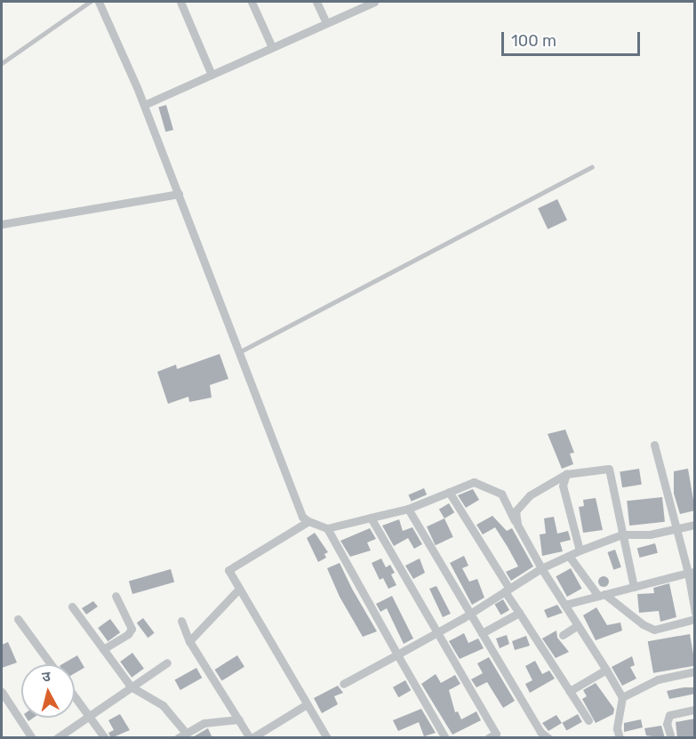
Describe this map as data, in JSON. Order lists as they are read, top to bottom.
{
  "scale_bar": "100 m",
  "north": "top"
}
